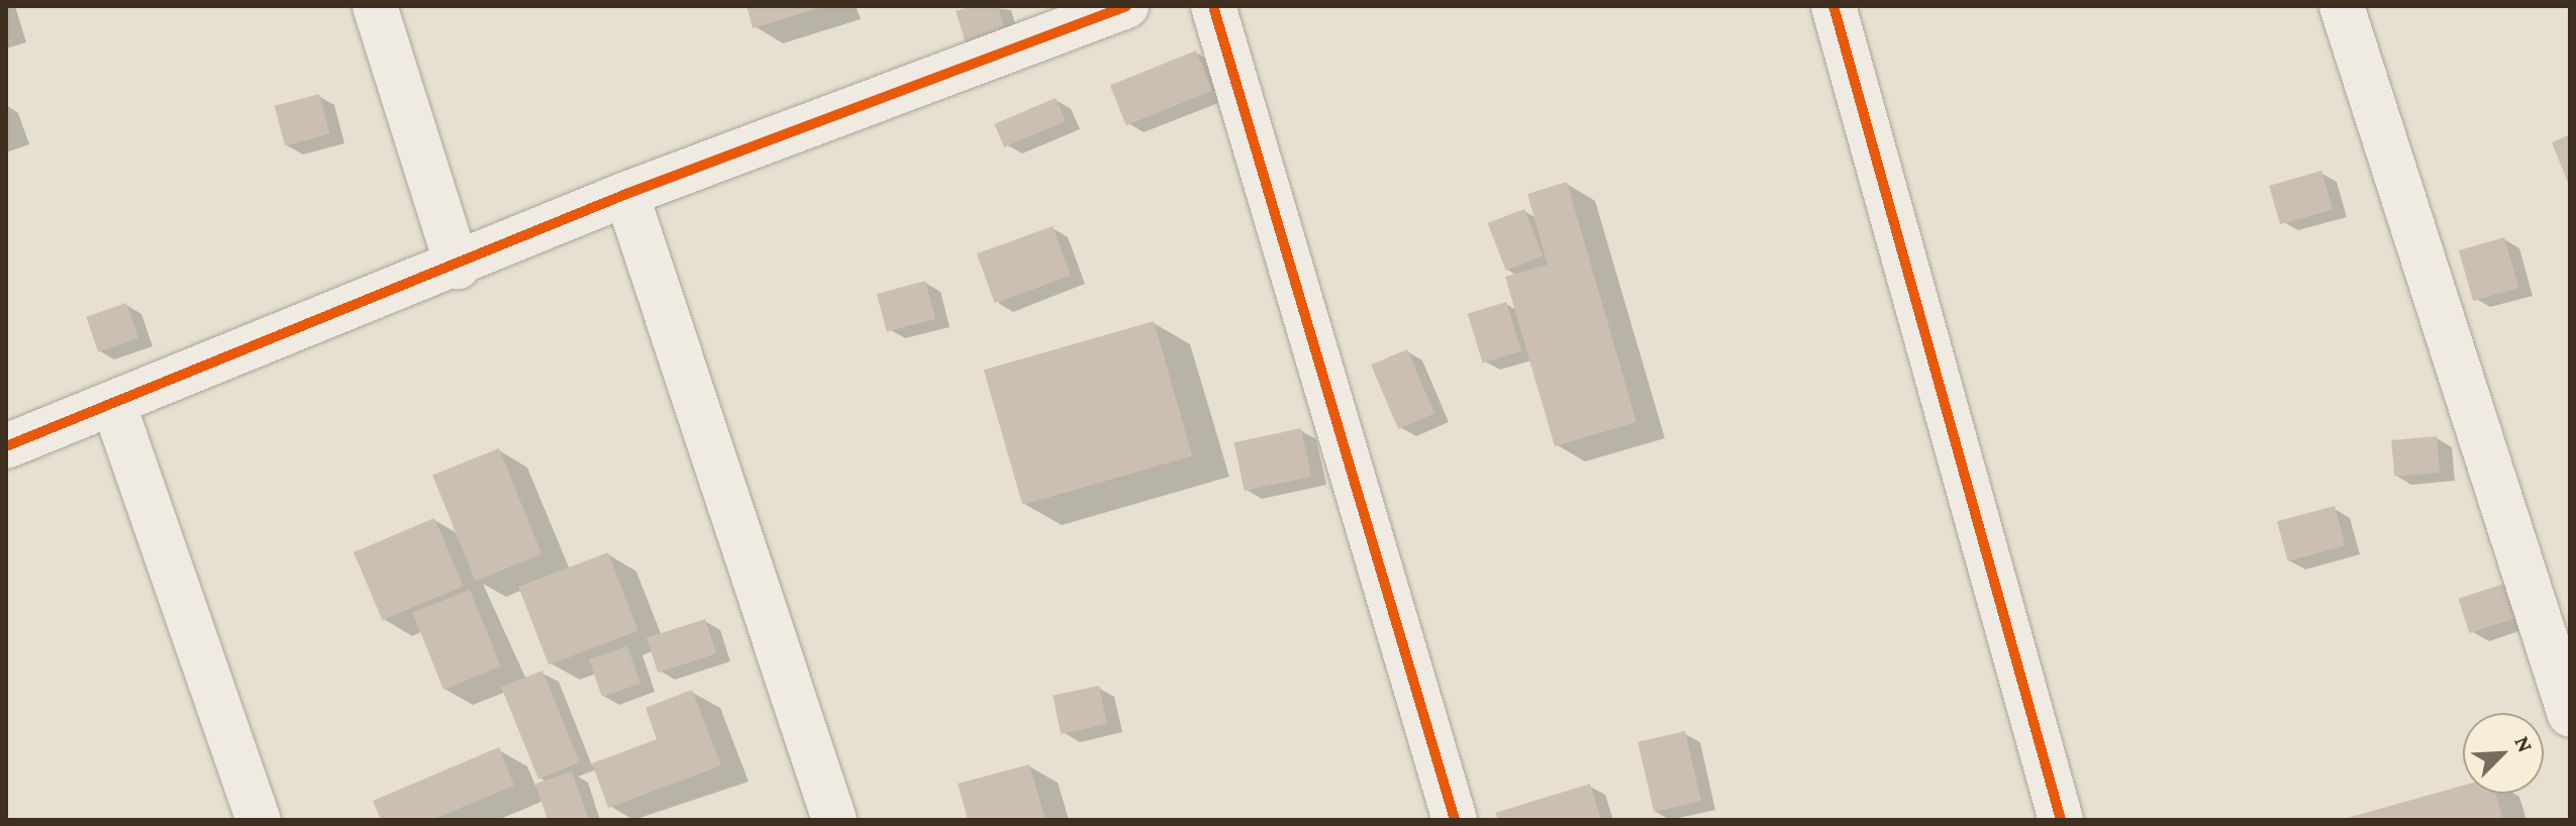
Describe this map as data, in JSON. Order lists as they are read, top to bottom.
{
  "north": "top right"
}
